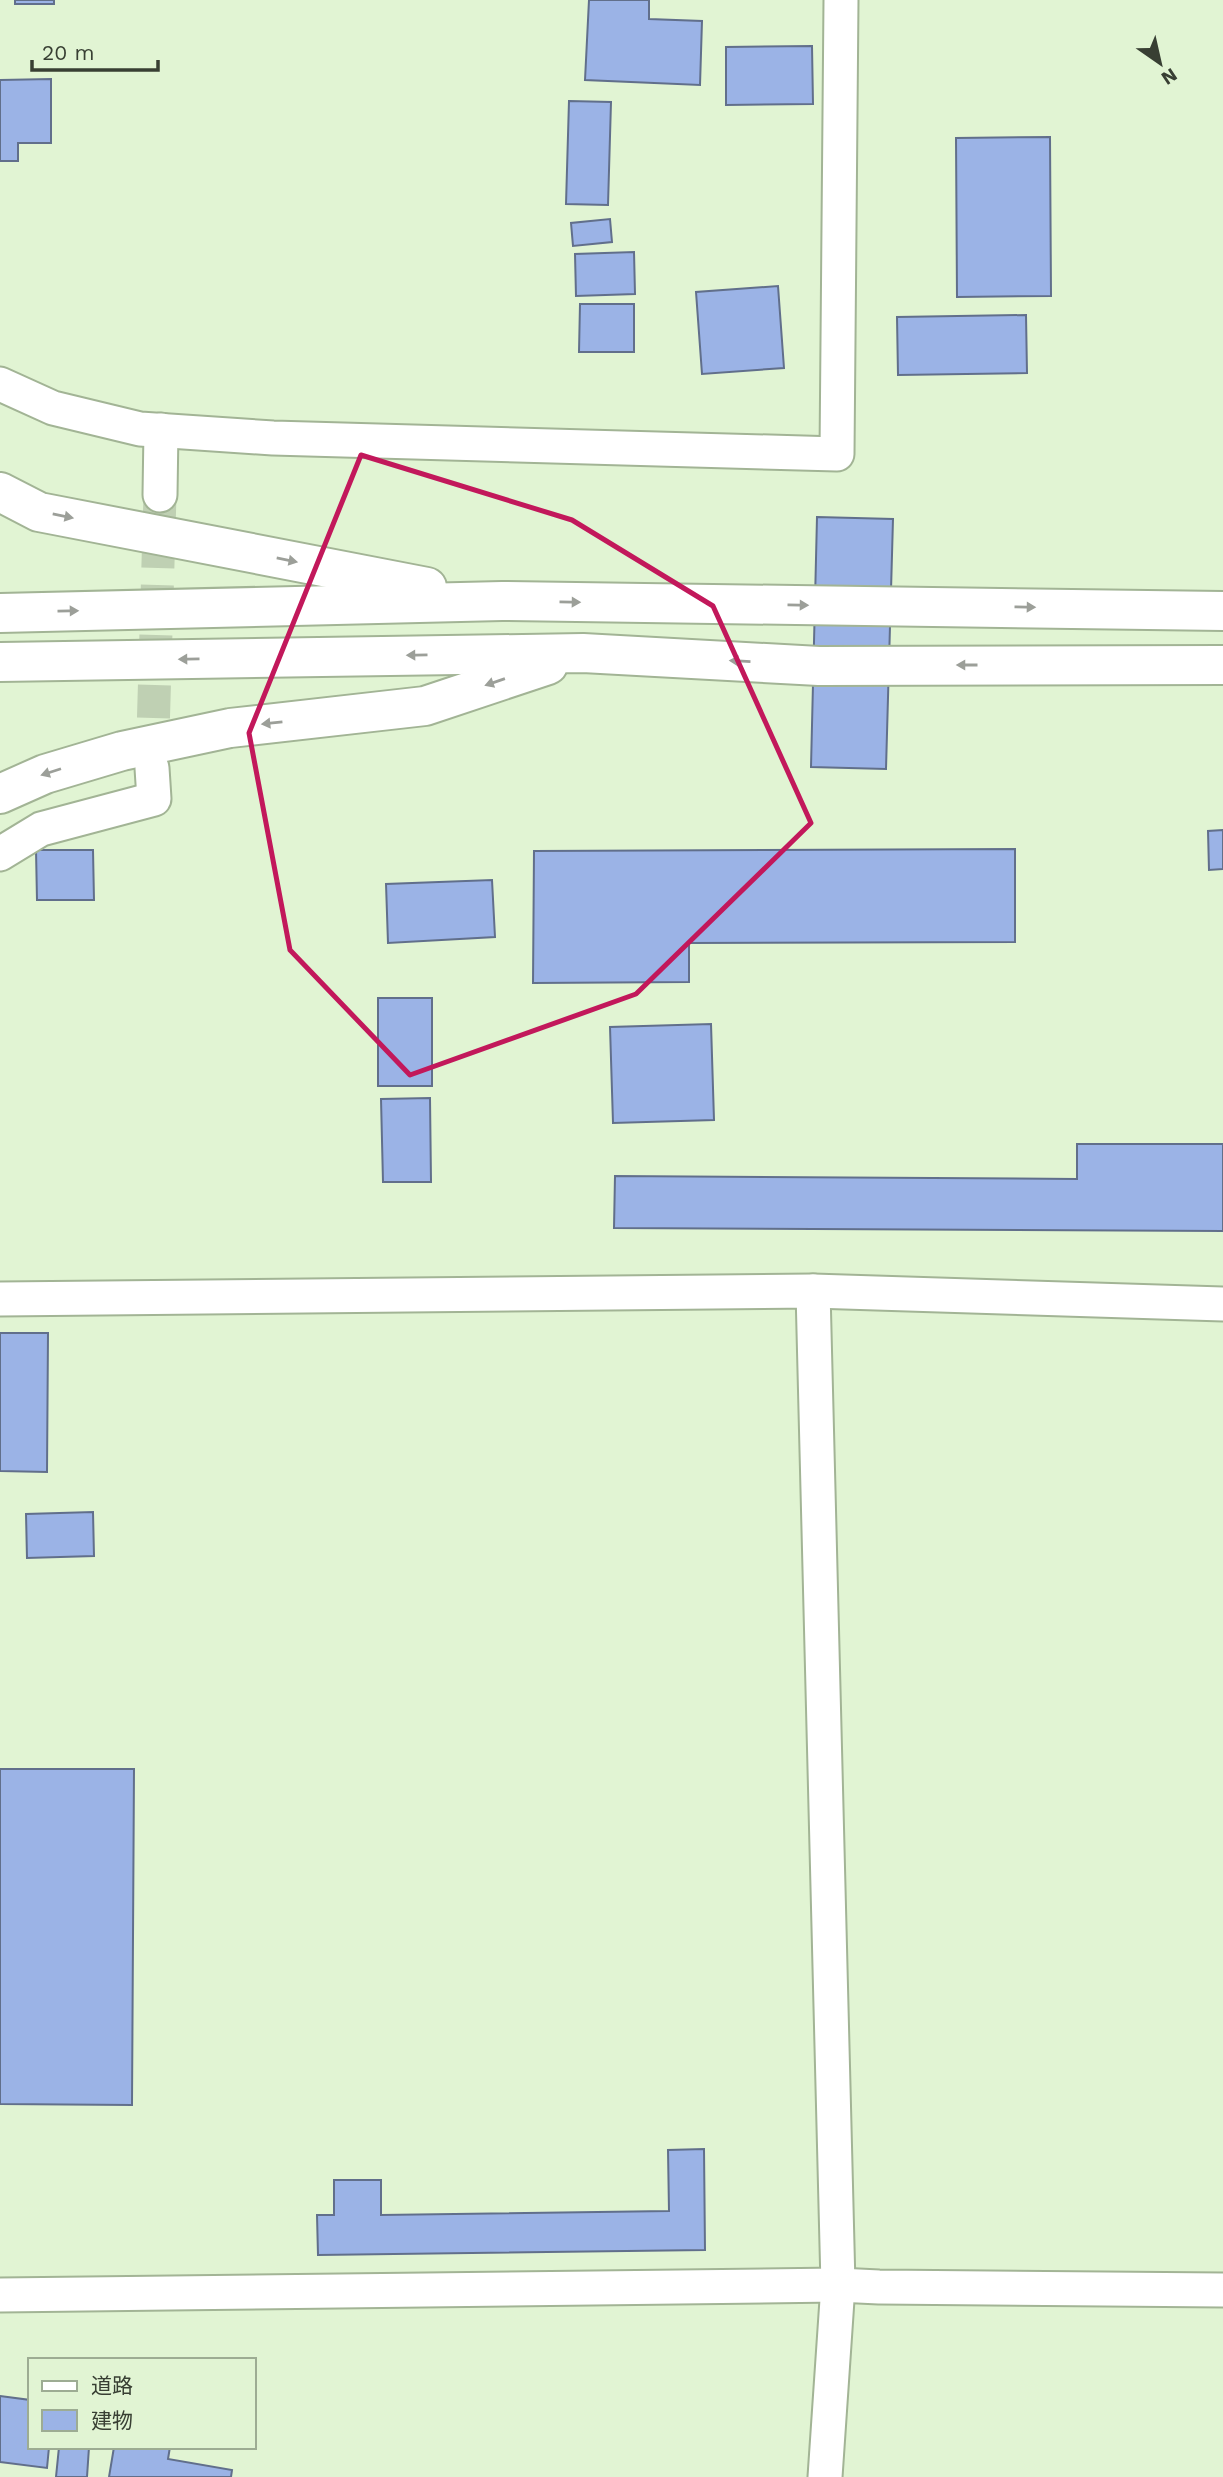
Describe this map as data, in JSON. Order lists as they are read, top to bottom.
{
  "legend": ["道路", "建物"],
  "scale_bar": "20 m",
  "north": "bottom right"
}
